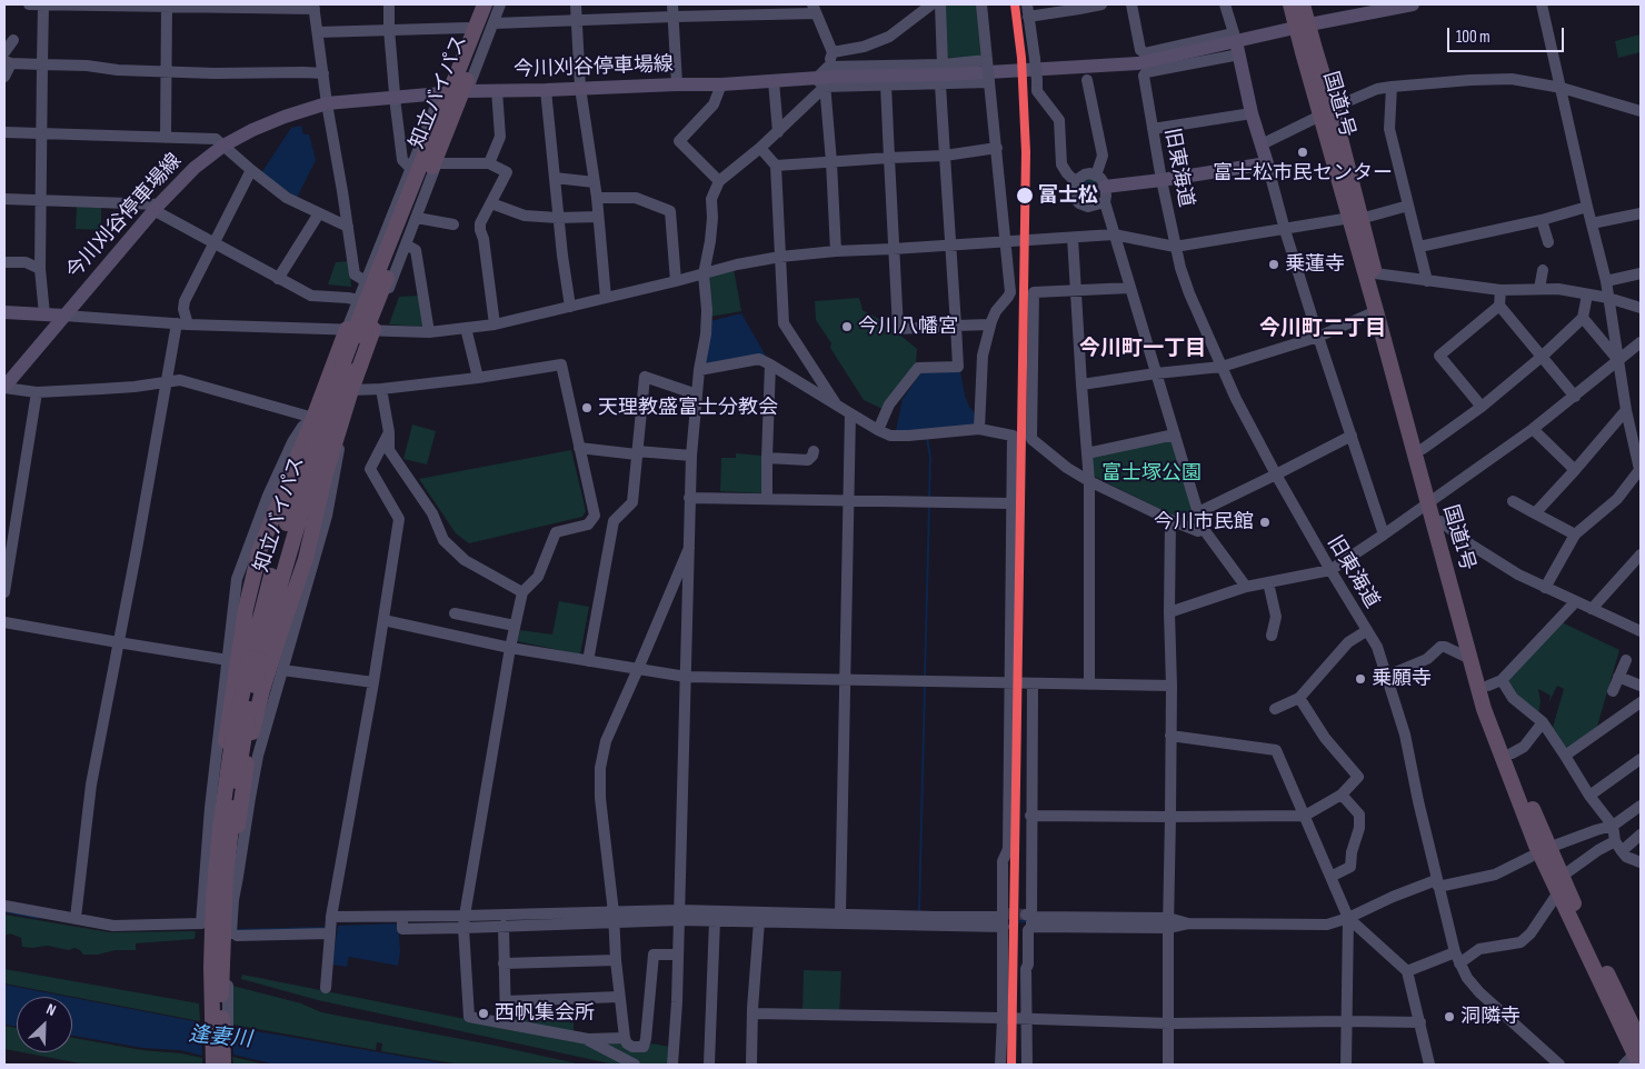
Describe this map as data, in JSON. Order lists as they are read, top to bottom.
{
  "streets": {
    "highway": ["知立バイパス", "国道1号"],
    "main road": ["今川刈谷停車場線"],
    "street": ["旧東海道"]
  },
  "crossings": [
    ["今川刈谷停車場線", "国道1号"],
    ["今川刈谷停車場線", "旧東海道"]
  ],
  "districts": ["今川町二丁目", "今川町一丁目"],
  "water": ["逢妻川"],
  "parks": ["富士塚公園"],
  "places": [
    "富士松市民センター",
    "富士松",
    "乗蓮寺",
    "今川八幡宮",
    "天理教盛富士分教会",
    "今川市民館",
    "乗願寺",
    "西帆集会所",
    "洞隣寺"
  ],
  "scale_bar": "100 m",
  "north": "top right"
}
